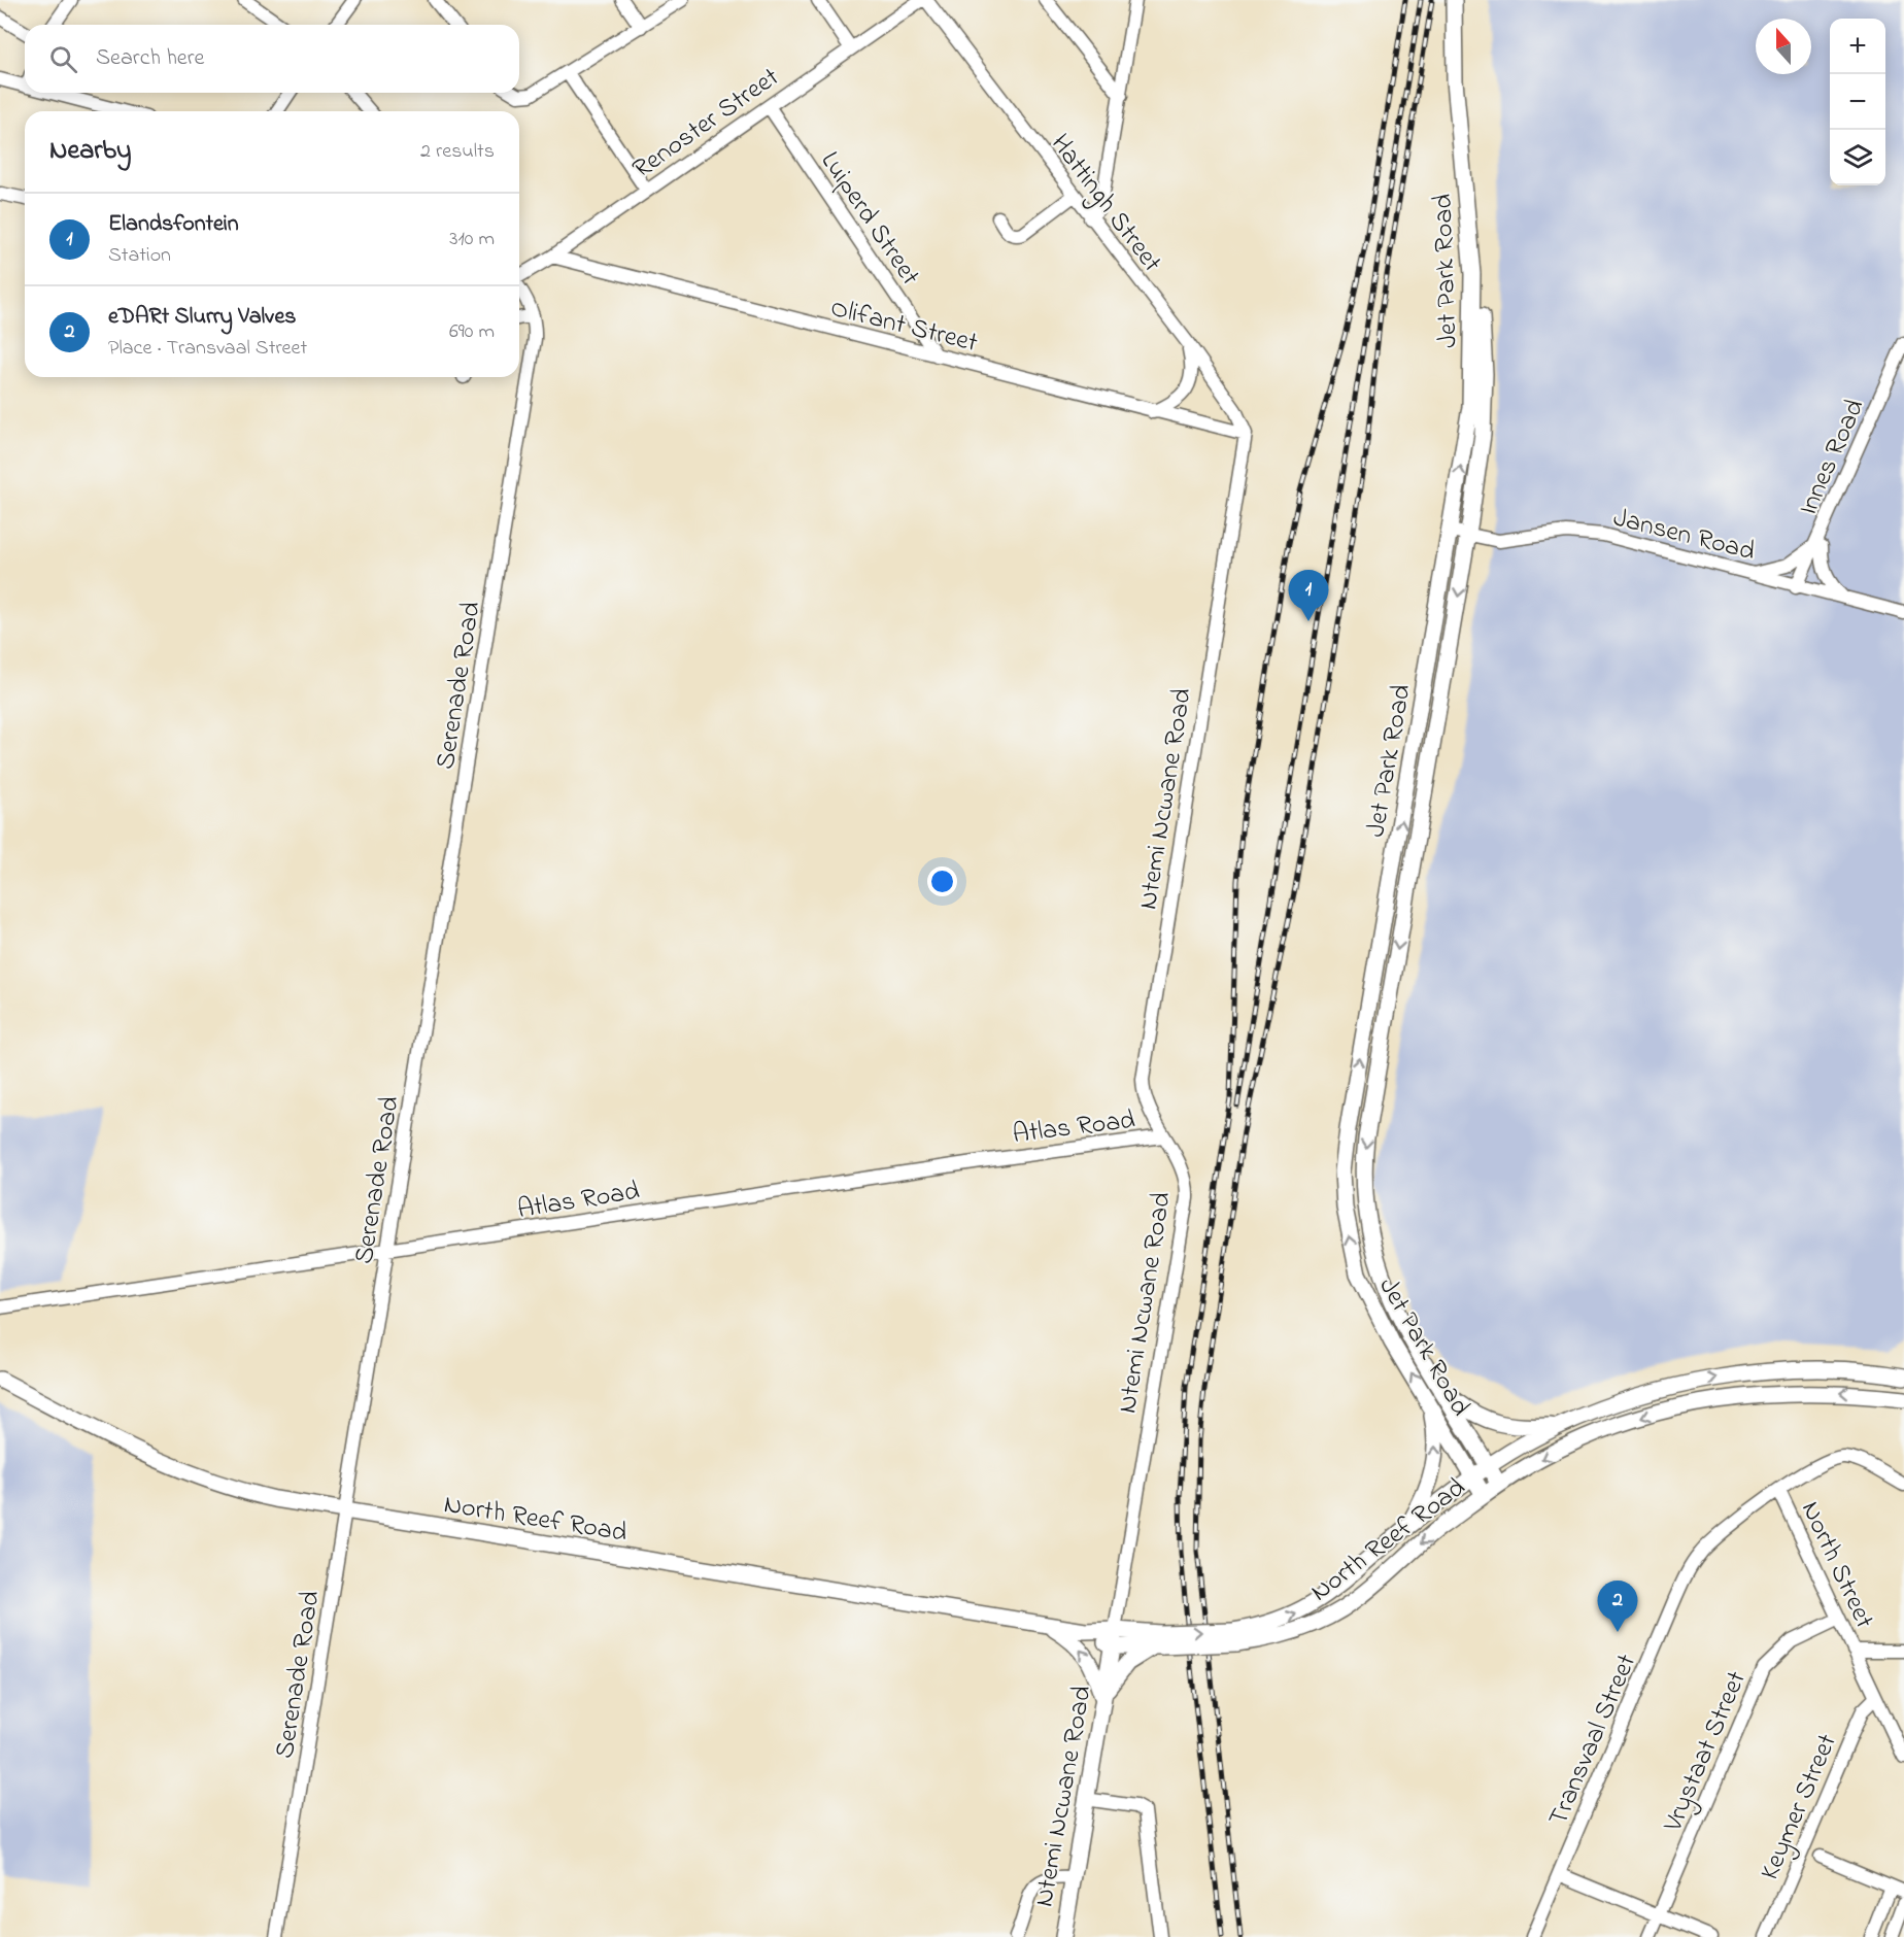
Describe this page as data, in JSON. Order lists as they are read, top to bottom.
{
  "streets": {
    "main road": ["Jet Park Road", "Ntemi Ncwane Road", "North Reef Road"],
    "street": [
      "Renoster Street",
      "Hattingh Street",
      "Luiperd Street",
      "Olifant Street",
      "Innes Road",
      "Jansen Road",
      "Serenade Road",
      "Atlas Road",
      "North Street",
      "Transvaal Street",
      "Vrystaat Street",
      "Keymer Street"
    ]
  },
  "crossings": [
    ["Renoster Street", "Luiperd Street"],
    ["Renoster Street", "Olifant Street"],
    ["Hattingh Street", "Olifant Street"],
    ["Hattingh Street", "Ntemi Ncwane Road"],
    ["Luiperd Street", "Olifant Street"],
    ["Jet Park Road", "Jansen Road"],
    ["Jet Park Road", "North Reef Road"],
    ["Olifant Street", "Ntemi Ncwane Road"],
    ["Innes Road", "Jansen Road"],
    ["Serenade Road", "Atlas Road"],
    ["Serenade Road", "North Reef Road"],
    ["Ntemi Ncwane Road", "Atlas Road"],
    ["Ntemi Ncwane Road", "North Reef Road"],
    ["North Street", "Transvaal Street"],
    ["North Street", "Vrystaat Street"],
    ["North Street", "Keymer Street"]
  ],
  "north": "top",
  "page": {
    "map_buttons": ["+", "−"],
    "search": "Search here",
    "heading": ["Nearby", "2 results"],
    "list": [
      {
        "mark": "1",
        "name": "Elandsfontein",
        "note": "Station",
        "value": "310 m"
      },
      {
        "mark": "2",
        "name": "eDARt Slurry Valves",
        "note": "Place · Transvaal Street",
        "value": "690 m"
      }
    ],
    "pins": ["1", "2"]
  }
}
